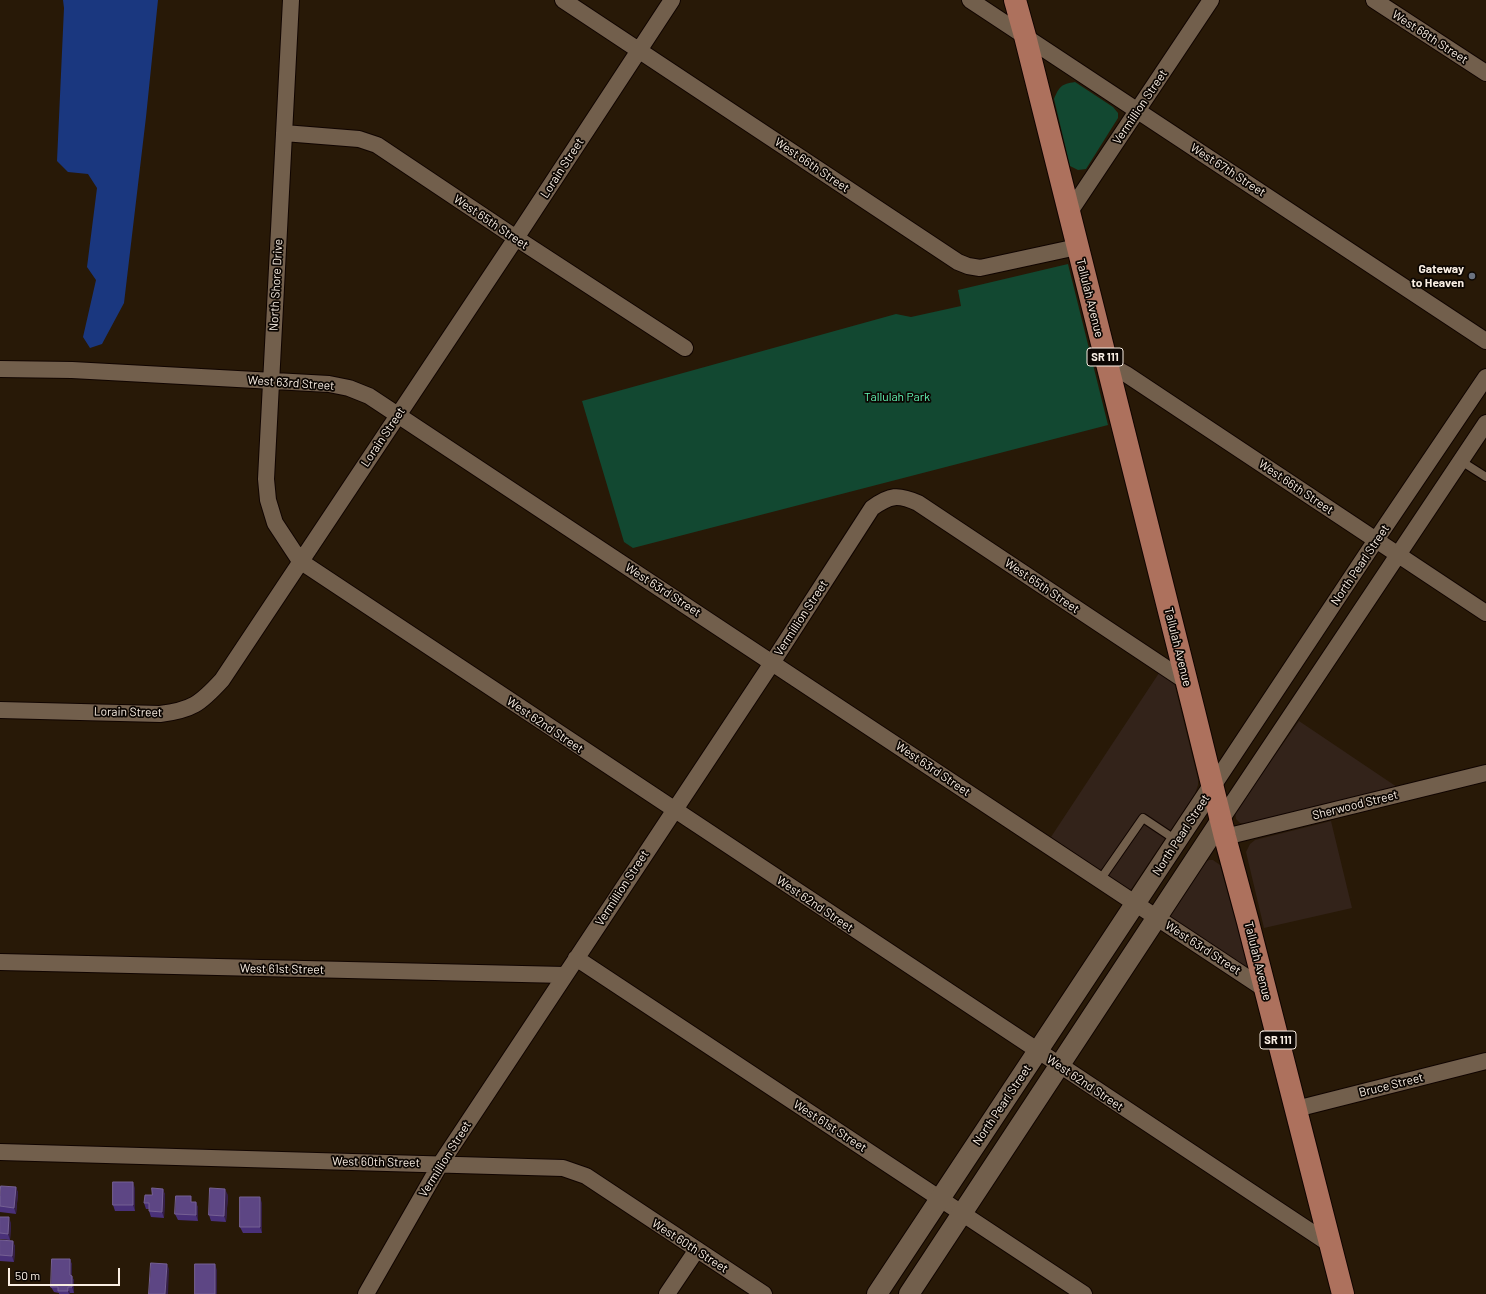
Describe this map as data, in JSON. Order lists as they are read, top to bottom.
{
  "streets": {
    "main road": ["Tallulah Avenue", "SR 111"],
    "street": [
      "West 68th Street",
      "Vermillion Street",
      "West 66th Street",
      "Lorain Street",
      "West 67th Street",
      "West 65th Street",
      "North Shore Drive",
      "West 63rd Street",
      "North Pearl Street",
      "West 62nd Street",
      "Sherwood Street",
      "West 61st Street",
      "Bruce Street",
      "West 60th Street"
    ]
  },
  "crossings": [
    ["Vermillion Street", "West 67th Street"],
    ["Vermillion Street", "West 65th Street"],
    ["Vermillion Street", "Tallulah Avenue"],
    ["Vermillion Street", "West 63rd Street"],
    ["Vermillion Street", "West 62nd Street"],
    ["Vermillion Street", "West 61st Street"],
    ["Vermillion Street", "West 60th Street"],
    ["West 66th Street", "Lorain Street"],
    ["West 66th Street", "Tallulah Avenue"],
    ["West 66th Street", "North Pearl Street"],
    ["Lorain Street", "West 65th Street"],
    ["Lorain Street", "North Shore Drive"],
    ["Lorain Street", "West 63rd Street"],
    ["Lorain Street", "West 62nd Street"],
    ["West 67th Street", "Tallulah Avenue"],
    ["West 65th Street", "North Shore Drive"],
    ["West 65th Street", "Tallulah Avenue"],
    ["North Shore Drive", "West 63rd Street"],
    ["North Shore Drive", "West 62nd Street"],
    ["Tallulah Avenue", "West 63rd Street"],
    ["Tallulah Avenue", "North Pearl Street"],
    ["Tallulah Avenue", "West 62nd Street"],
    ["Tallulah Avenue", "Sherwood Street"],
    ["Tallulah Avenue", "Bruce Street"],
    ["West 63rd Street", "North Pearl Street"],
    ["North Pearl Street", "West 62nd Street"],
    ["North Pearl Street", "Sherwood Street"],
    ["North Pearl Street", "West 61st Street"]
  ],
  "parks": ["Tallulah Park"],
  "places": ["Gateway to Heaven"],
  "scale_bar": "50 m"
}
